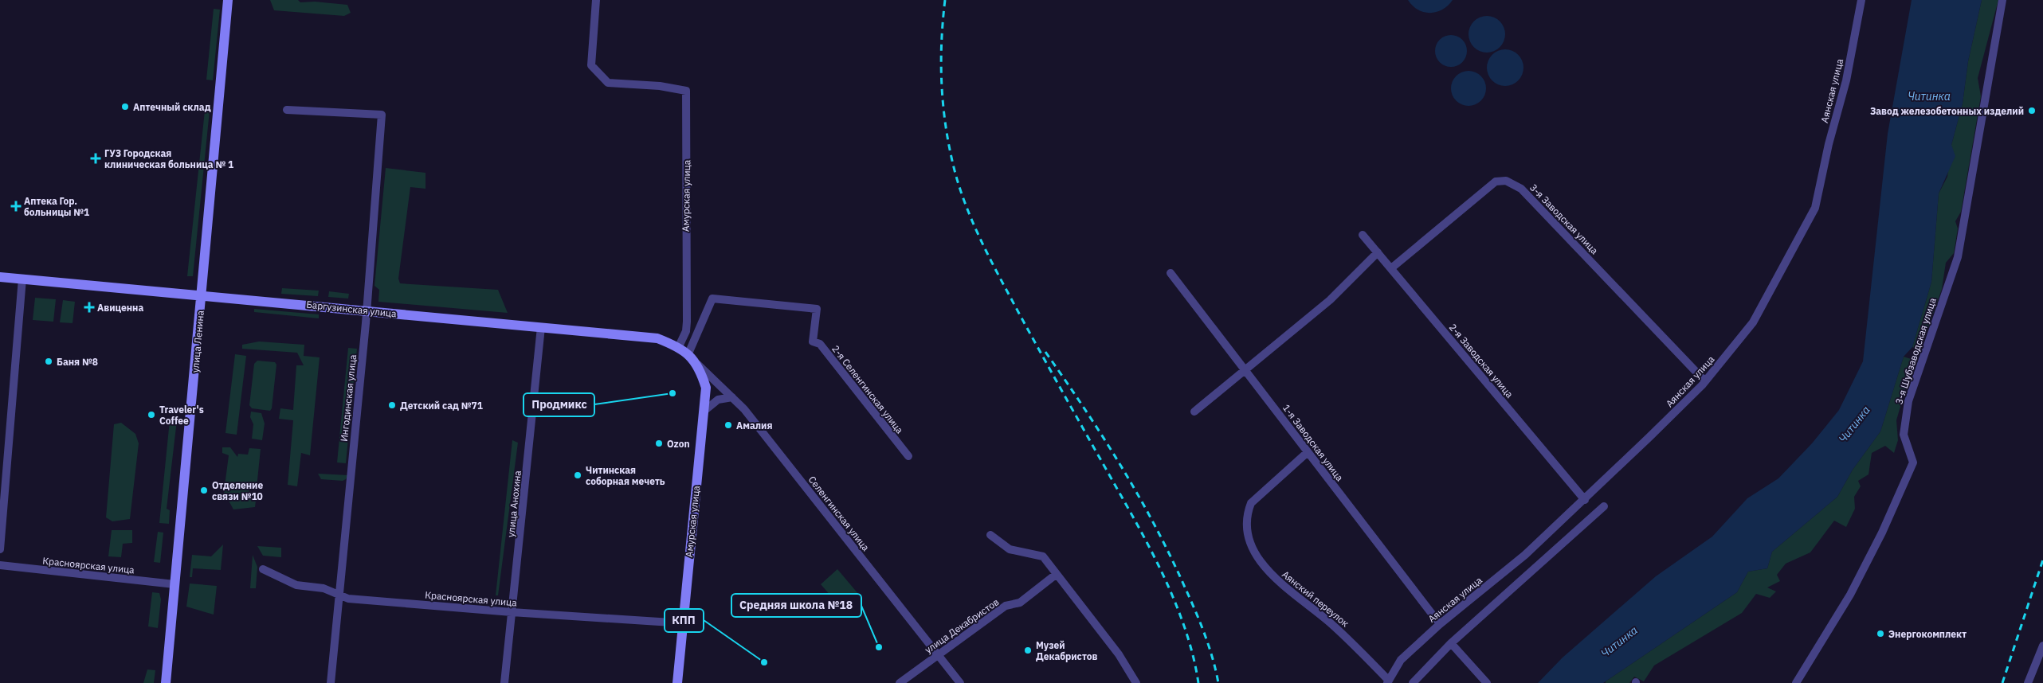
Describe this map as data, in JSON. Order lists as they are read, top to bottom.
{
  "streets": {
    "main road": ["Амурская улица", "Баргузинская улица", "улица Ленина"],
    "street": [
      "Аянская улица",
      "3-я Заводская улица",
      "3-я Шубзаводская улица",
      "2-я Заводская улица",
      "2-я Селенгинская улица",
      "Ингодинская улица",
      "1-я Заводская улица",
      "улица Анохина",
      "Селенгинская улица",
      "Красноярская улица",
      "Аянский переулок",
      "улица Декабристов"
    ]
  },
  "crossings": [
    ["Аянская улица", "3-я Заводская улица"],
    ["Аянская улица", "2-я Заводская улица"],
    ["Аянская улица", "1-я Заводская улица"],
    ["Аянская улица", "Аянский переулок"],
    ["Амурская улица", "Баргузинская улица"],
    ["Амурская улица", "Селенгинская улица"],
    ["Амурская улица", "Красноярская улица"],
    ["3-я Заводская улица", "2-я Заводская улица"],
    ["Баргузинская улица", "улица Ленина"],
    ["Баргузинская улица", "2-я Селенгинская улица"],
    ["Баргузинская улица", "Ингодинская улица"],
    ["Баргузинская улица", "улица Анохина"],
    ["Баргузинская улица", "Селенгинская улица"],
    ["улица Ленина", "Красноярская улица"],
    ["Ингодинская улица", "Красноярская улица"],
    ["1-я Заводская улица", "Аянский переулок"],
    ["улица Анохина", "Красноярская улица"],
    ["Селенгинская улица", "улица Декабристов"]
  ],
  "water": ["Читинка"],
  "places": {
    "other": [
      "Аптечный склад",
      "Завод железобетонных изделий",
      "Баня №8",
      "Продмикс",
      "Детский сад №71",
      "Traveler's Coffee",
      "Амалия",
      "Ozon",
      "Читинская соборная мечеть",
      "Отделение связи №10",
      "Энергокомплект",
      "Средняя школа №18",
      "Музей Декабристов",
      "КПП"
    ],
    "health": ["ГУЗ Городская клиническая больница № 1", "Аптека Гор. больницы №1", "Авиценна"]
  }
}
